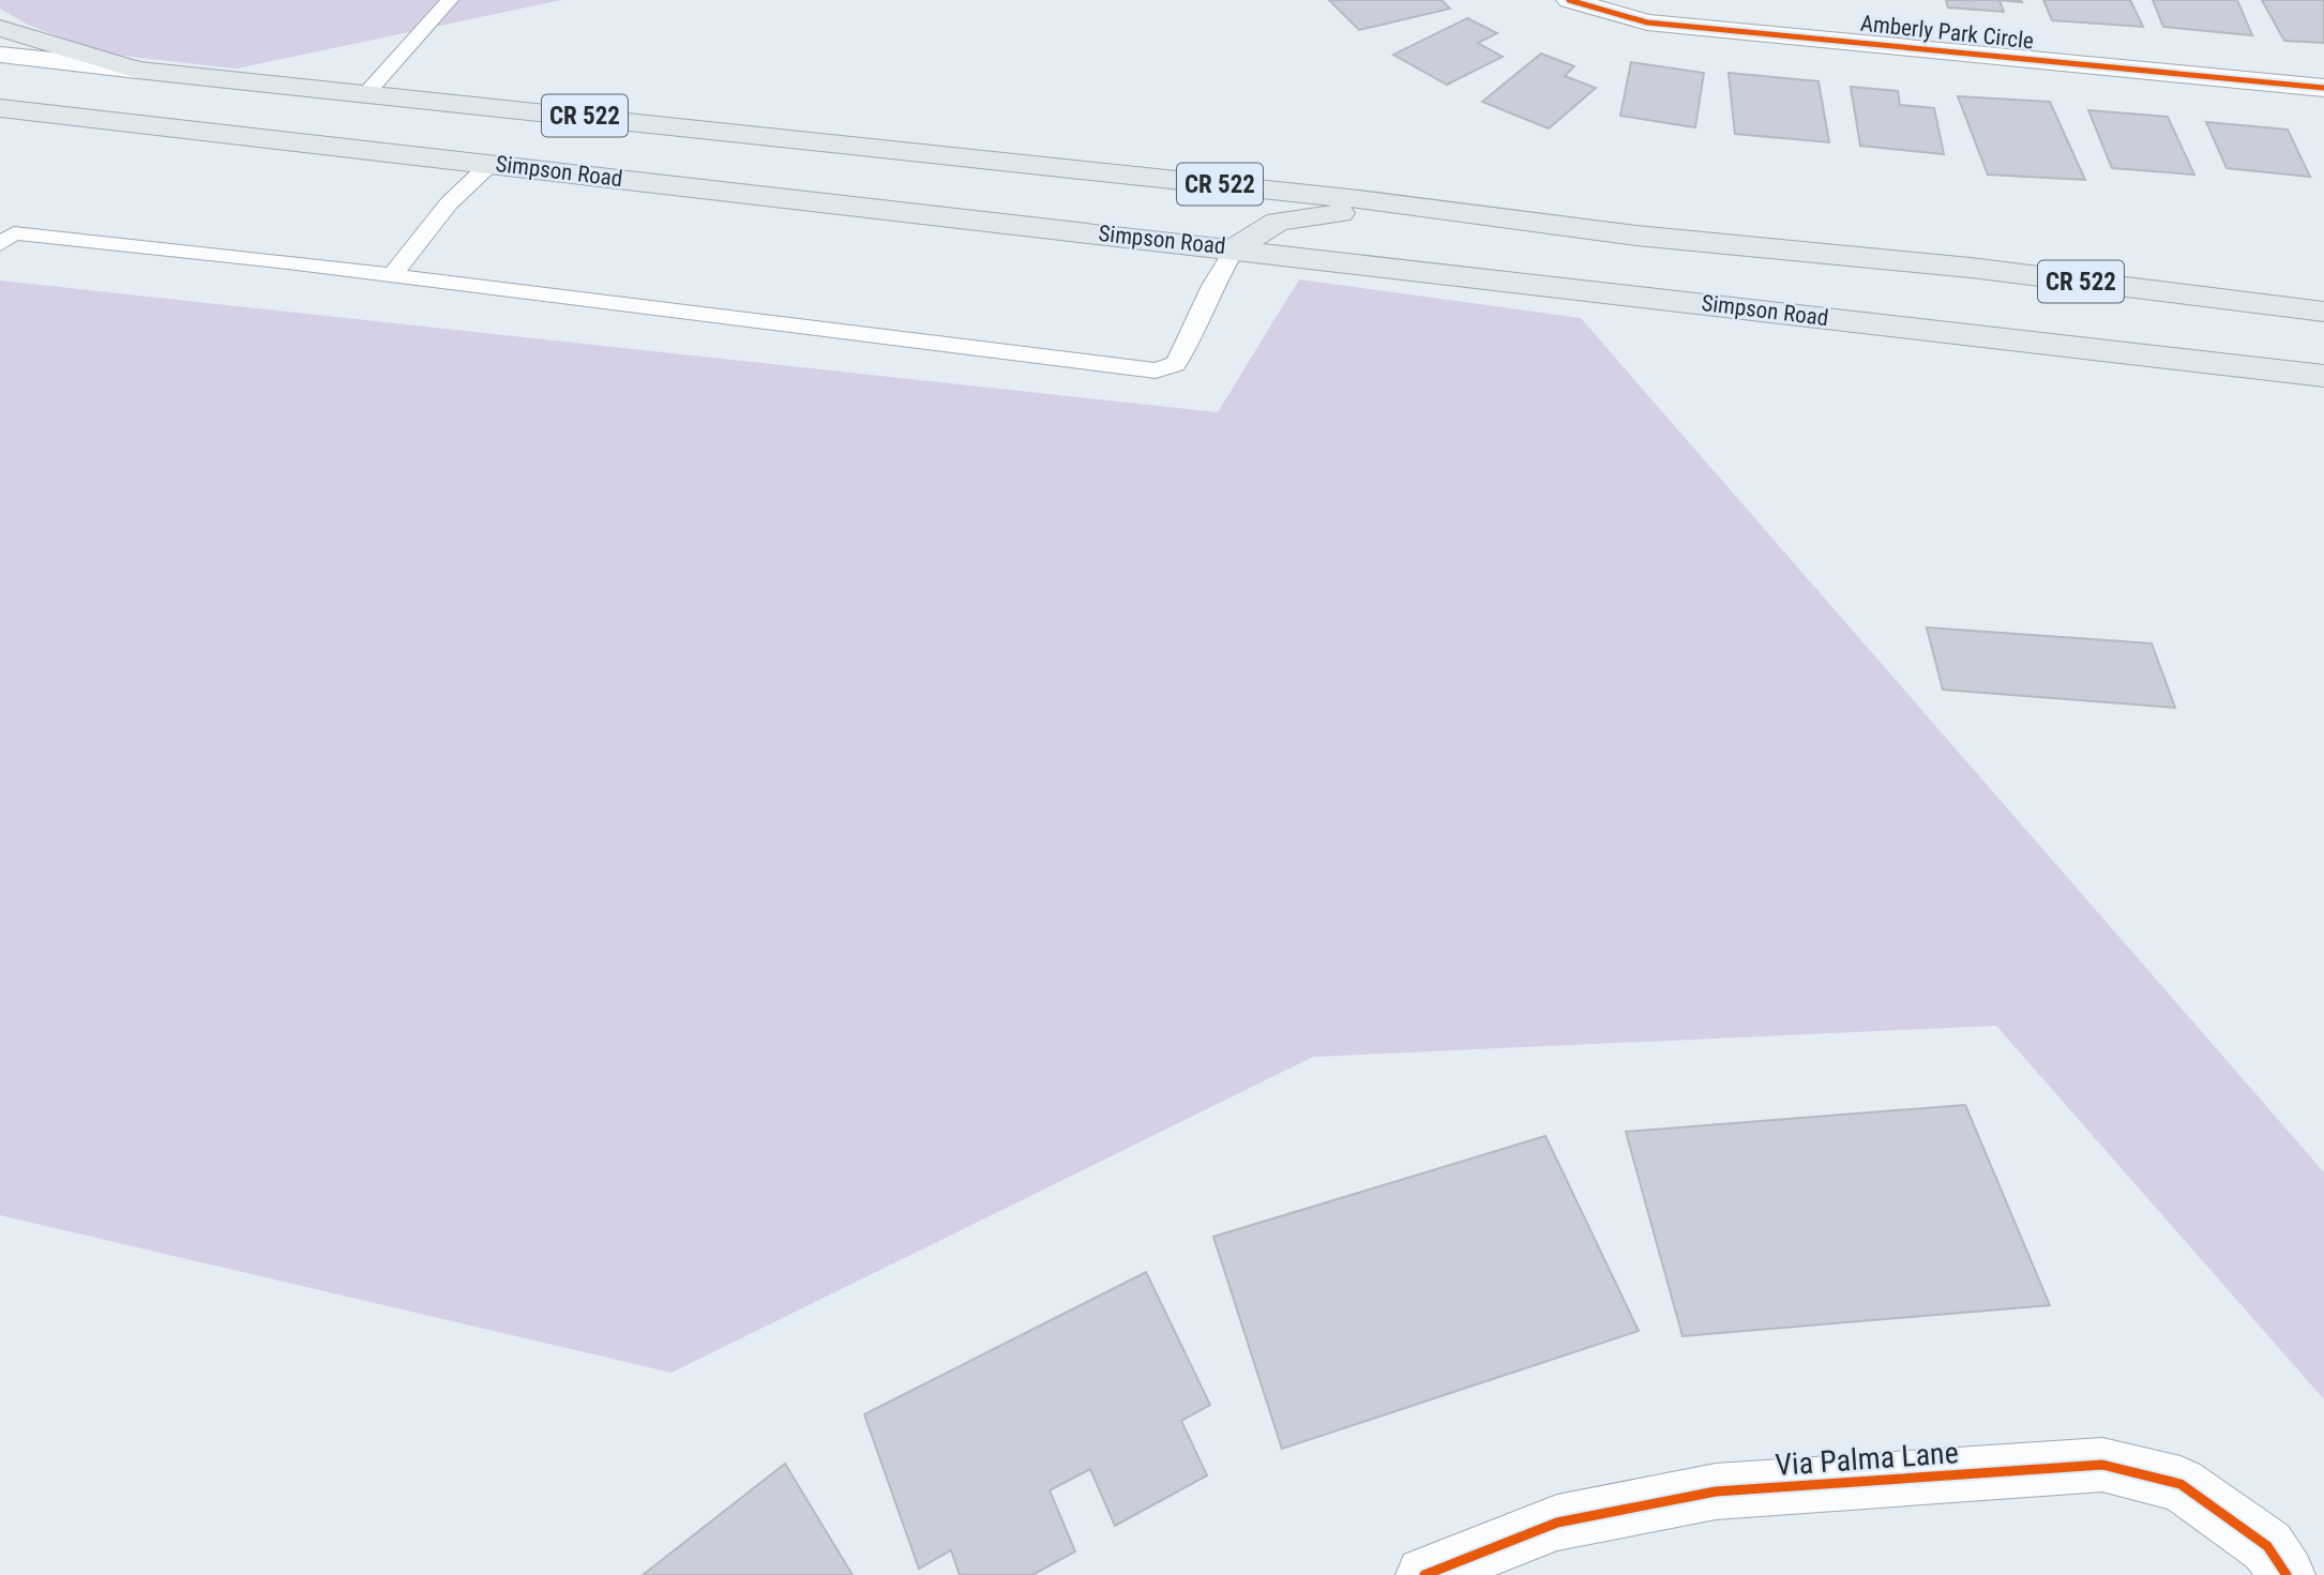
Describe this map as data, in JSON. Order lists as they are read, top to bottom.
{
  "streets": {
    "main road": ["CR 522", "Simpson Road"],
    "street": ["Amberly Park Circle", "Via Palma Lane"]
  }
}
